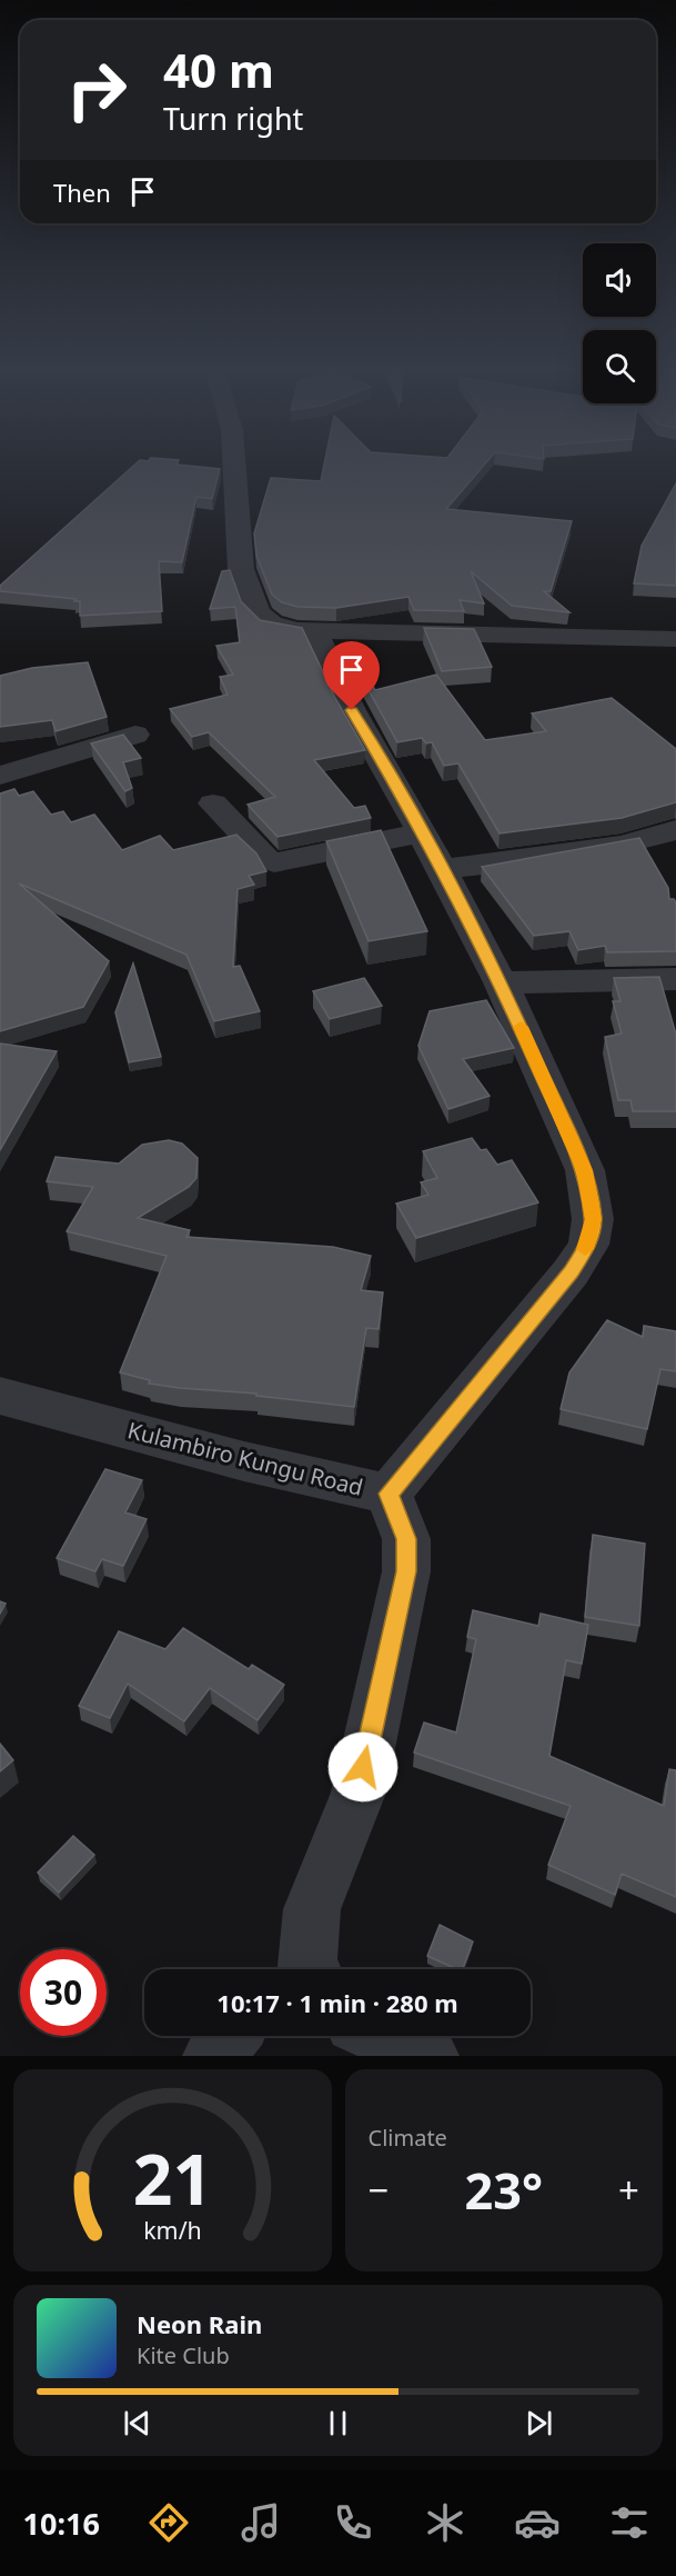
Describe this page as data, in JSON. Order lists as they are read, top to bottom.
{
  "streets": {
    "street": ["Kulambiro Kungu Road"]
  },
  "page": {
    "turn": ["40 m", "Turn right"],
    "then": "Then",
    "limit": "30",
    "trip": "10:17 · 1 min · 280 m",
    "tile": "Climate",
    "heat": ["−", "23°", "+"],
    "song": ["Neon Rain", "Kite Club"],
    "tabs": "10:16",
    "gauge": ["21", "km/h"]
  }
}
